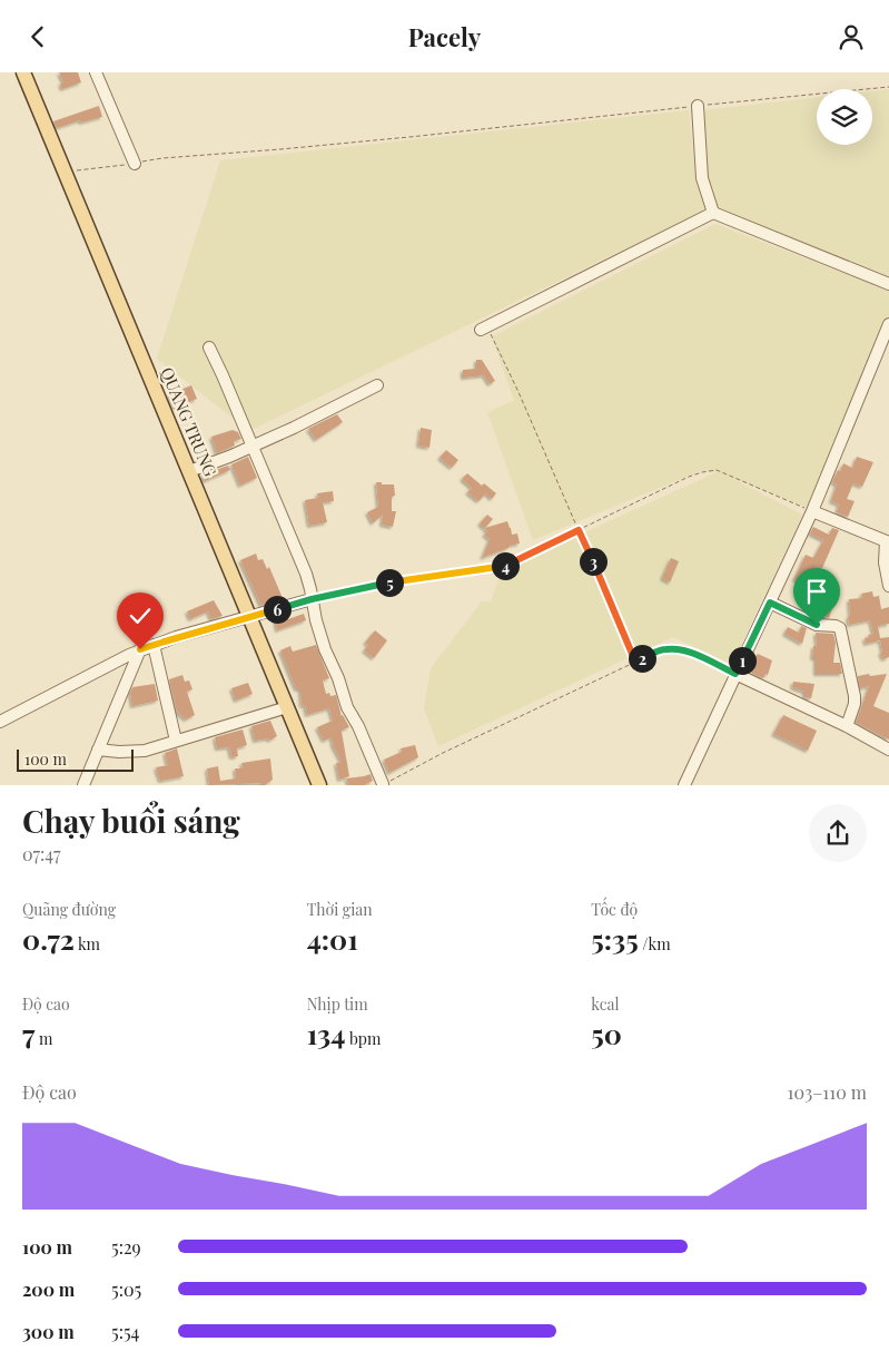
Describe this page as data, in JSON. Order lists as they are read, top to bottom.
{
  "streets": {
    "main road": ["QUANG TRUNG"]
  },
  "scale_bar": "100 m",
  "page": {
    "header": "Pacely",
    "pins": [
      "3",
      "4",
      "5",
      "6",
      "2",
      "1"
    ],
    "scale": "100 m",
    "heading": ["Chạy buổi sáng", "07:47"],
    "stats": [
      ["Quãng đường", "0.72 km"],
      ["Thời gian", "4:01"],
      ["Tốc độ", "5:35 /km"],
      ["Độ cao", "7 m"],
      ["Nhịp tim", "134 bpm"],
      ["kcal", "50"]
    ],
    "chart": ["Độ cao", "103–110 m"],
    "list": [
      {
        "name": "100 m",
        "note": "5:29"
      },
      {
        "name": "200 m",
        "note": "5:05"
      },
      {
        "name": "300 m",
        "note": "5:54"
      }
    ]
  }
}
